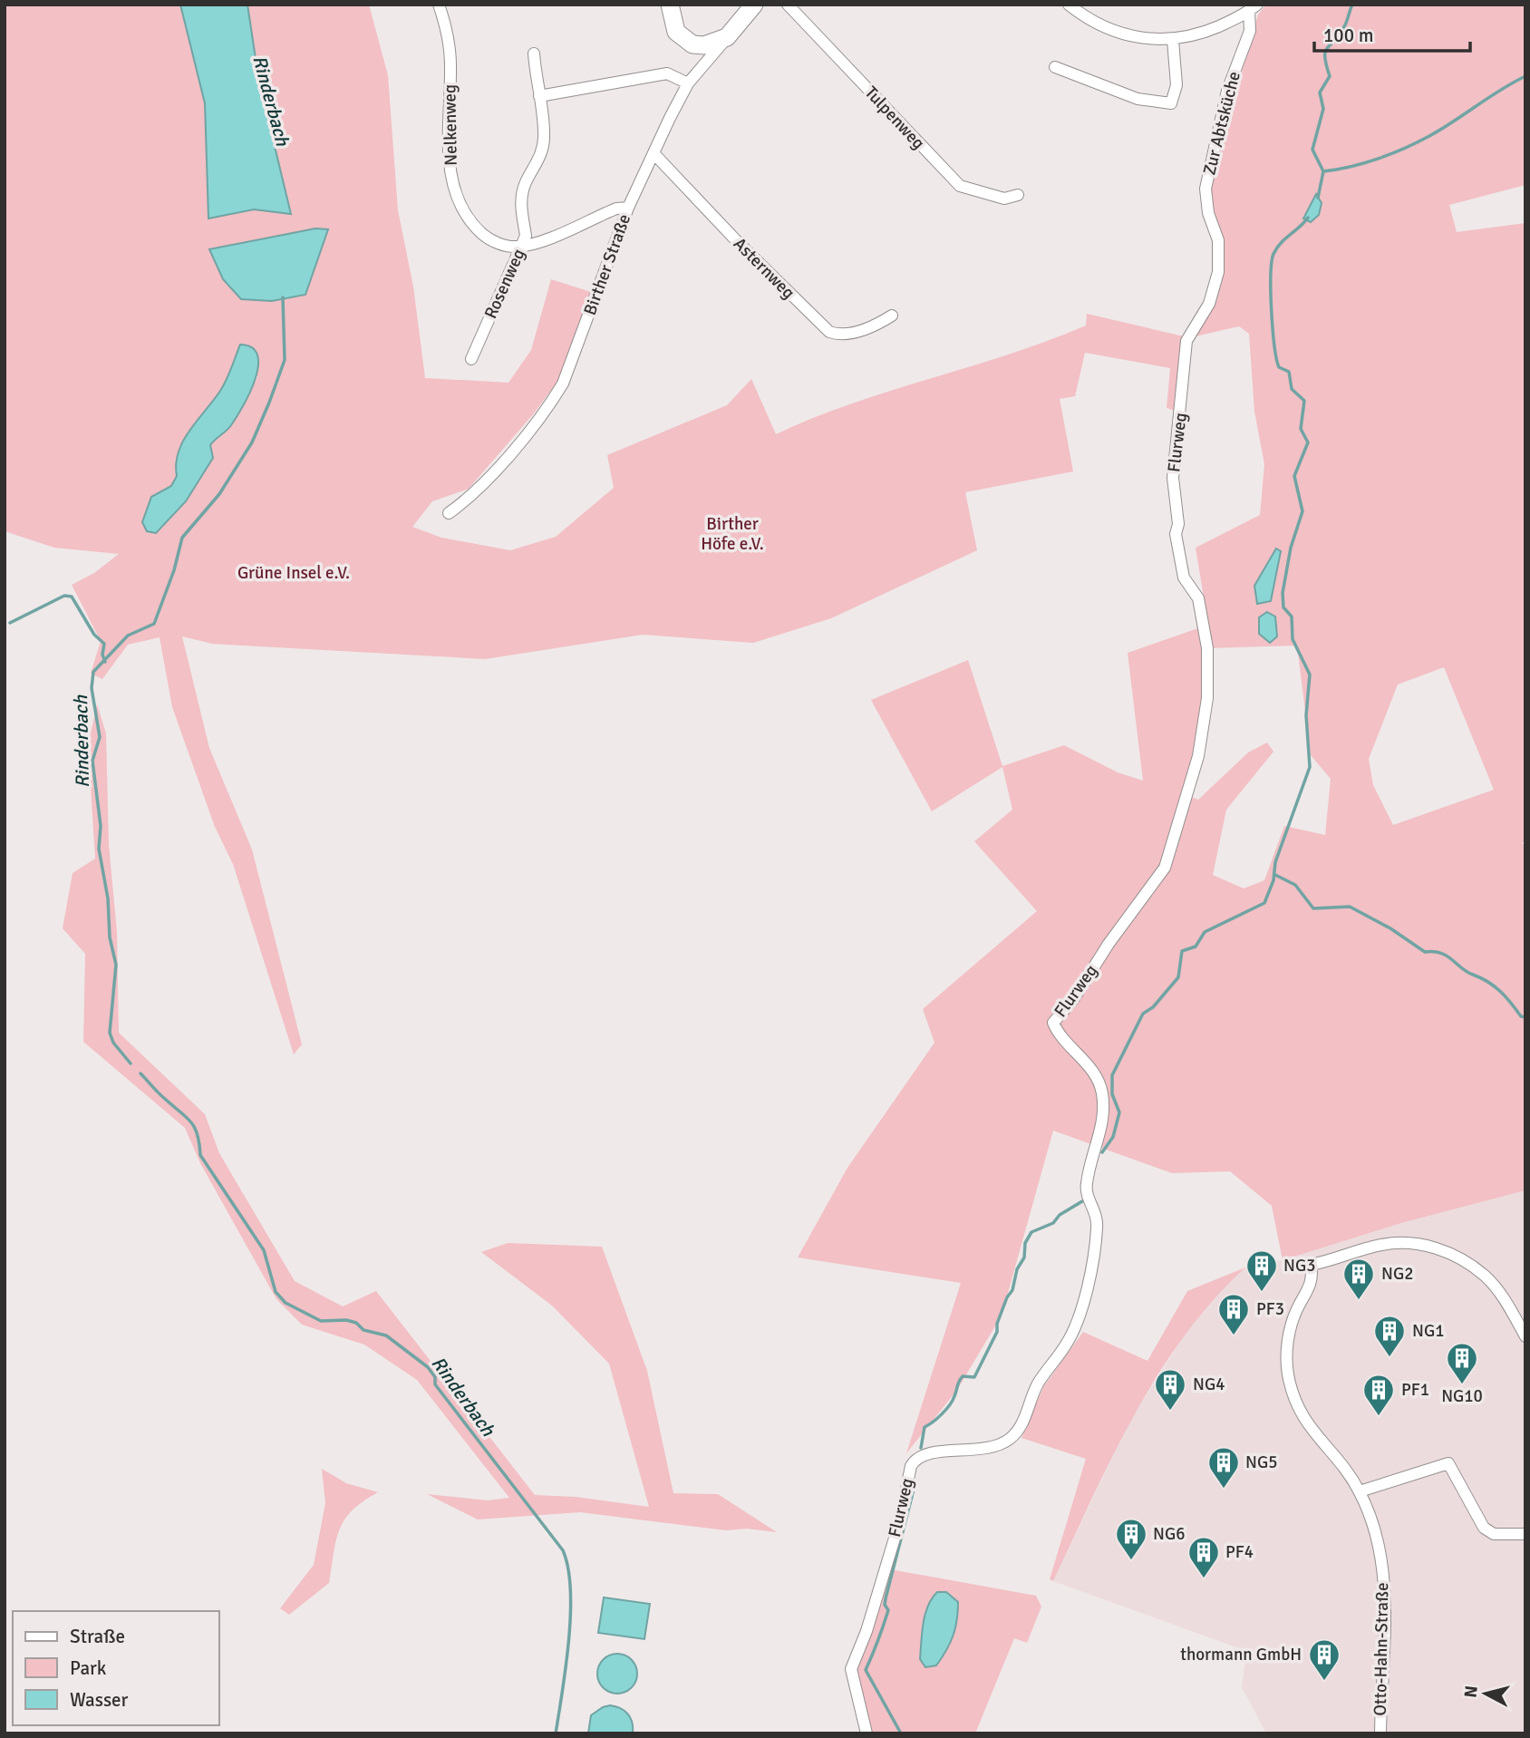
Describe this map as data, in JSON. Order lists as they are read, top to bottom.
{
  "streets": {
    "street": [
      "Tulpenweg",
      "Zur Abtsküche",
      "Nelkenweg",
      "Birther Straße",
      "Asternweg",
      "Rosenweg",
      "Flurweg",
      "Otto-Hahn-Straße"
    ]
  },
  "crossings": [
    ["Zur Abtsküche", "Flurweg"],
    ["Nelkenweg", "Rosenweg"],
    ["Birther Straße", "Asternweg"]
  ],
  "water": ["Rinderbach"],
  "parks": ["Birther Höfe e.V.", "Grüne Insel e.V."],
  "places": {
    "building": [
      "NG3",
      "NG2",
      "PF3",
      "NG1",
      "NG10",
      "NG4",
      "PF1",
      "NG5",
      "NG6",
      "PF4",
      "thormann GmbH"
    ]
  },
  "legend": ["Straße", "Park", "Wasser"],
  "scale_bar": "100 m",
  "north": "left"
}
